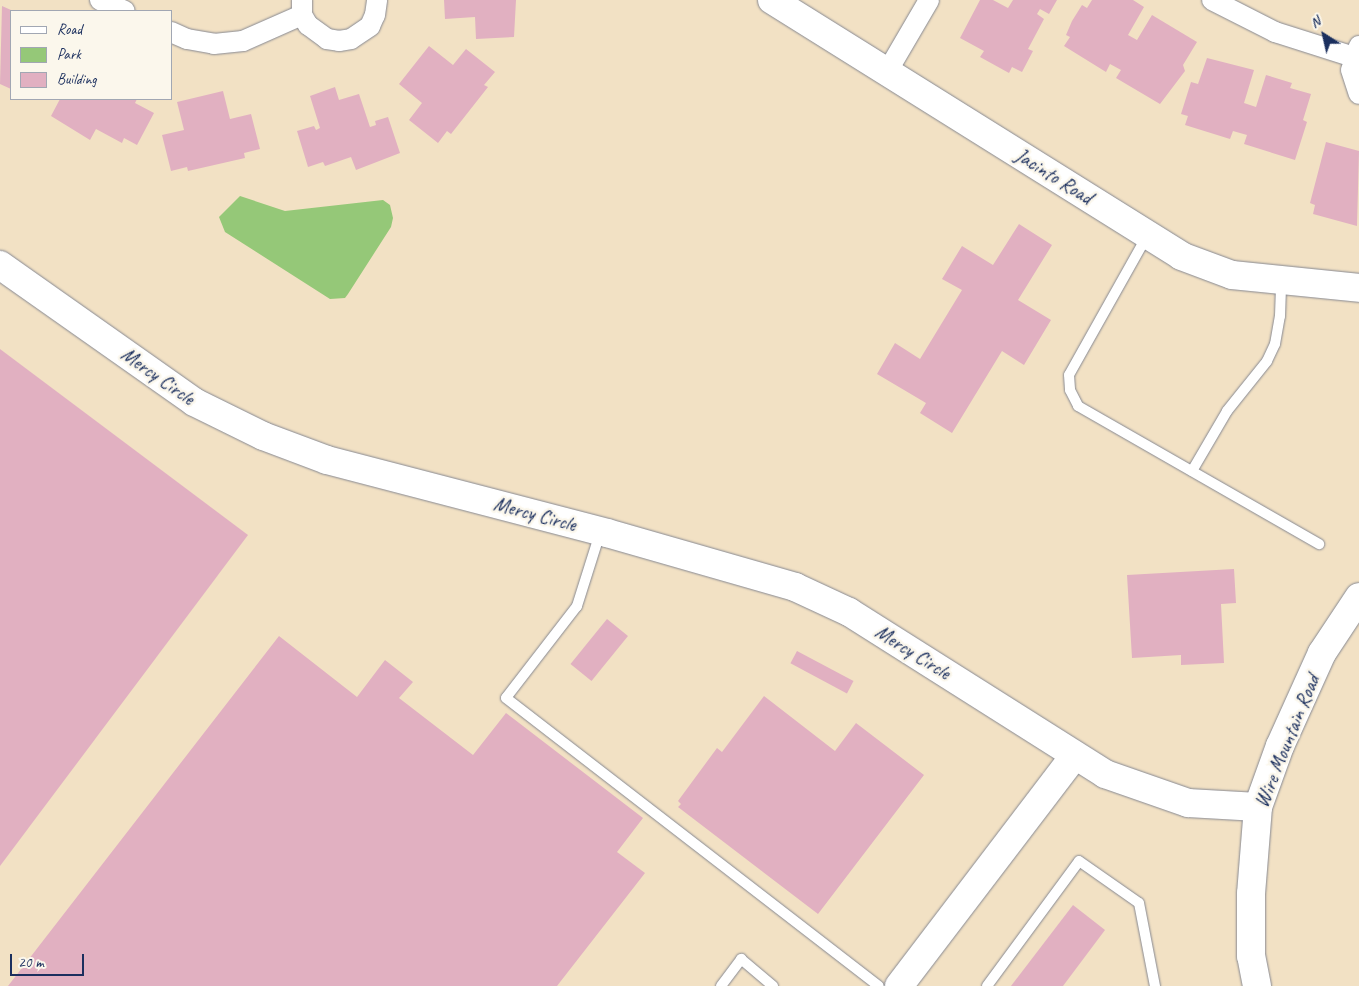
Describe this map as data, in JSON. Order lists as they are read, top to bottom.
{
  "streets": {
    "street": ["Jacinto Road", "Mercy Circle", "Wire Mountain Road"]
  },
  "crossings": [
    ["Mercy Circle", "Wire Mountain Road"]
  ],
  "legend": ["Road", "Park", "Building"],
  "scale_bar": "20 m",
  "north": "top left"
}
